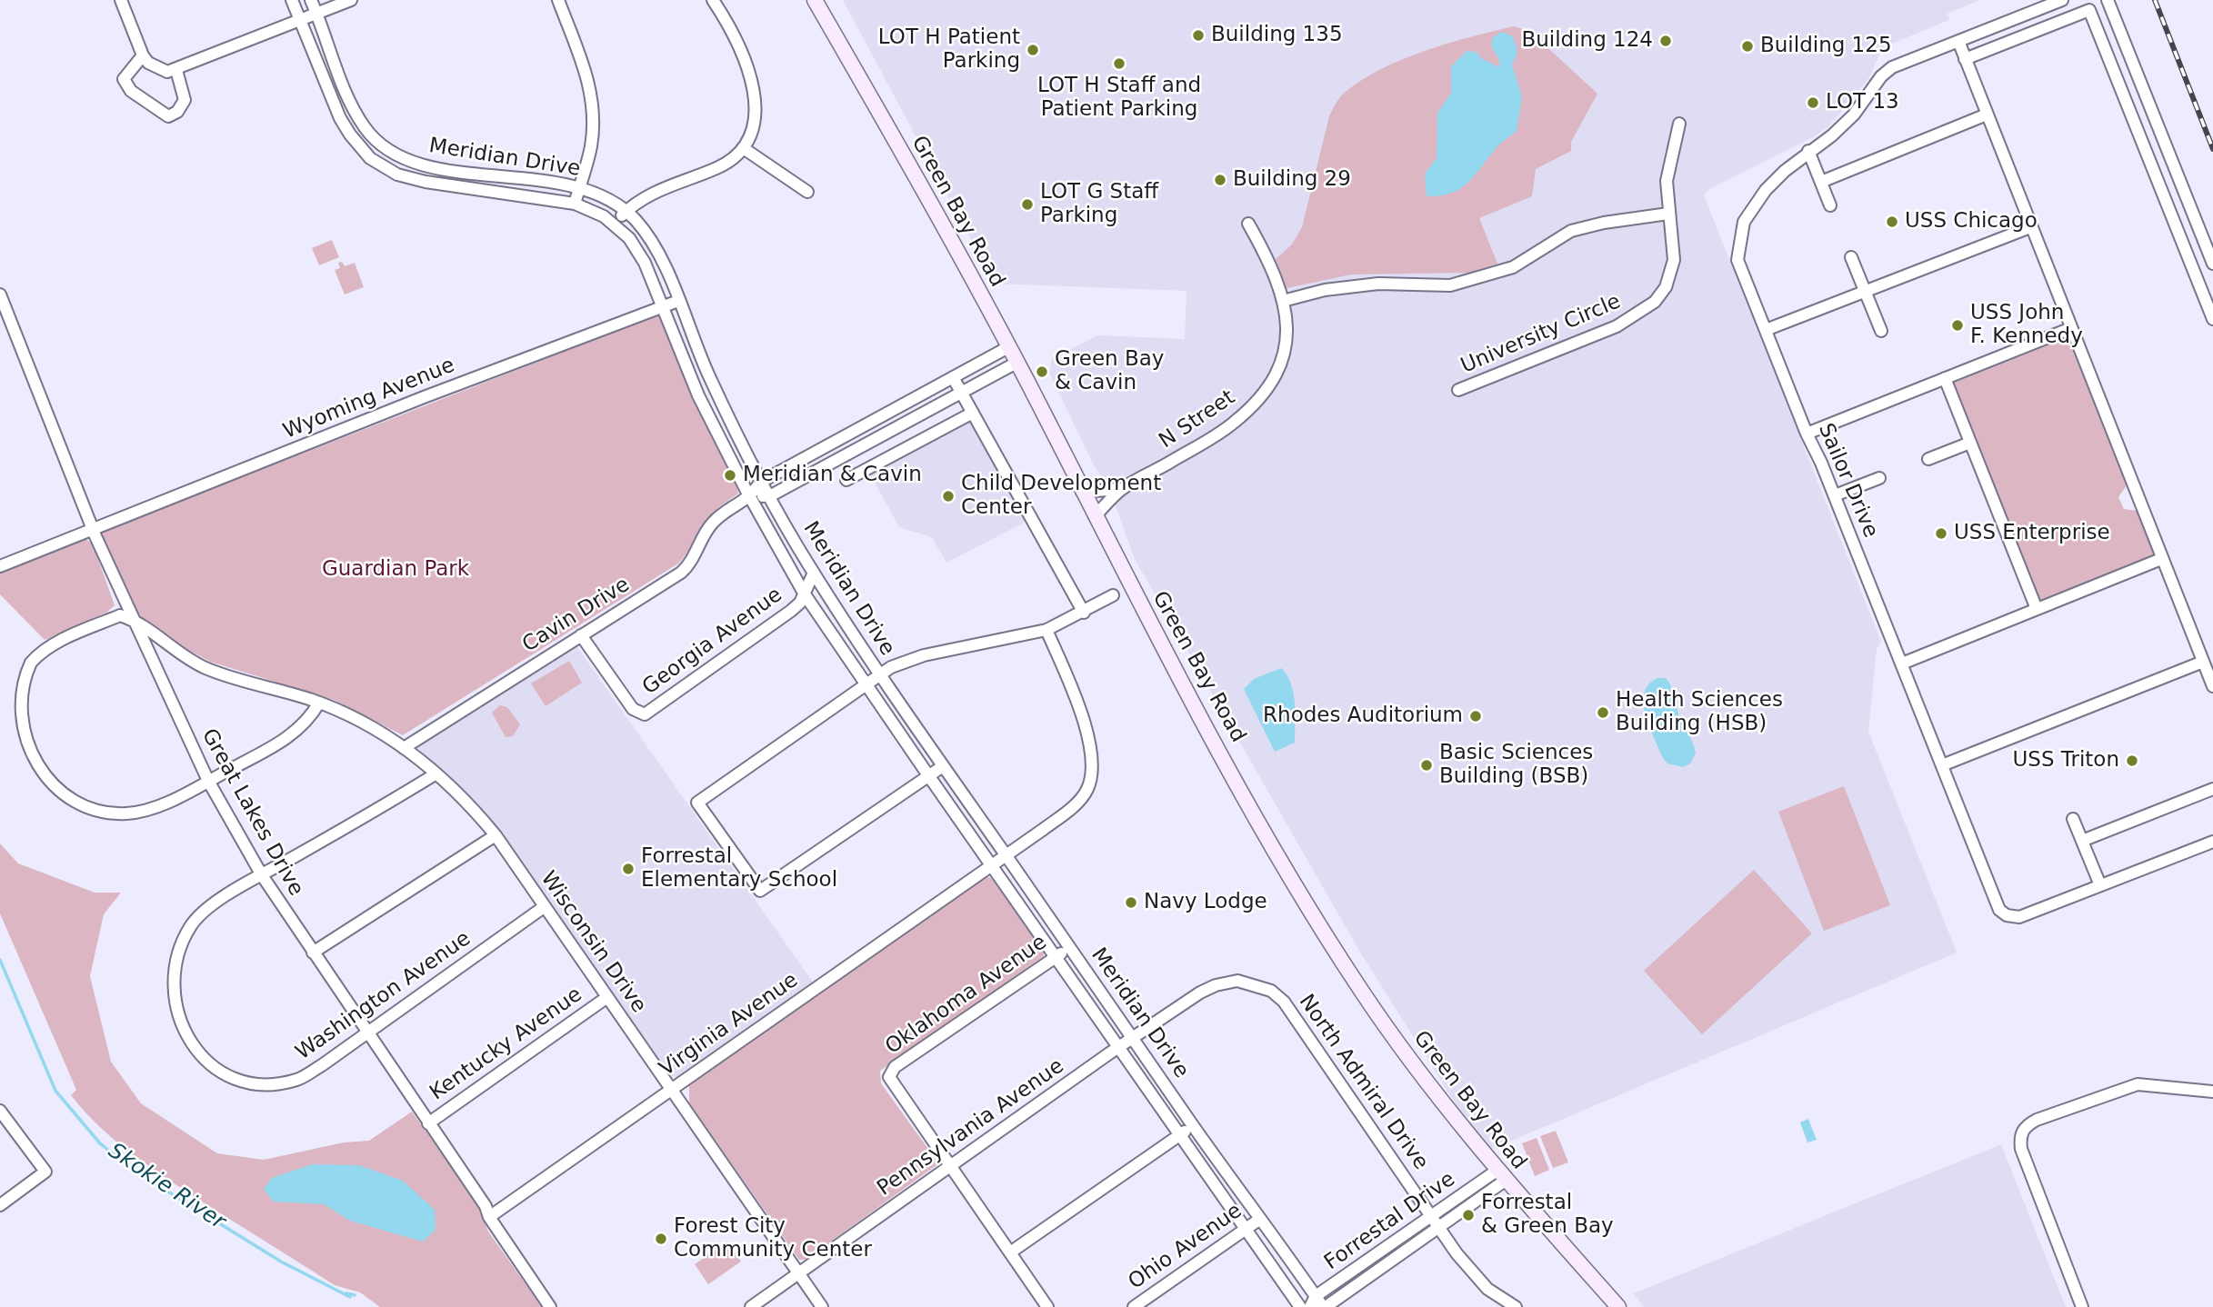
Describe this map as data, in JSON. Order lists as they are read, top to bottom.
{
  "streets": {
    "main road": ["Green Bay Road"],
    "street": [
      "Meridian Drive",
      "University Circle",
      "Wyoming Avenue",
      "N Street",
      "Sailor Drive",
      "Cavin Drive",
      "Georgia Avenue",
      "Great Lakes Drive",
      "Wisconsin Drive",
      "Oklahoma Avenue",
      "Washington Avenue",
      "Virginia Avenue",
      "Kentucky Avenue",
      "North Admiral Drive",
      "Pennsylvania Avenue",
      "Forrestal Drive",
      "Ohio Avenue"
    ]
  },
  "crossings": [
    ["Meridian Drive", "Wyoming Avenue"],
    ["Meridian Drive", "Cavin Drive"],
    ["Meridian Drive", "Georgia Avenue"],
    ["Meridian Drive", "Oklahoma Avenue"],
    ["Meridian Drive", "Virginia Avenue"],
    ["Meridian Drive", "North Admiral Drive"],
    ["Meridian Drive", "Pennsylvania Avenue"],
    ["Meridian Drive", "Forrestal Drive"],
    ["Meridian Drive", "Ohio Avenue"],
    ["Green Bay Road", "N Street"],
    ["Green Bay Road", "Cavin Drive"],
    ["Green Bay Road", "Forrestal Drive"],
    ["Wyoming Avenue", "Great Lakes Drive"],
    ["Cavin Drive", "Georgia Avenue"],
    ["Cavin Drive", "Wisconsin Drive"],
    ["Great Lakes Drive", "Wisconsin Drive"],
    ["Great Lakes Drive", "Washington Avenue"],
    ["Great Lakes Drive", "Virginia Avenue"],
    ["Great Lakes Drive", "Kentucky Avenue"],
    ["Wisconsin Drive", "Washington Avenue"],
    ["Wisconsin Drive", "Virginia Avenue"],
    ["Wisconsin Drive", "Kentucky Avenue"],
    ["Wisconsin Drive", "Pennsylvania Avenue"],
    ["Oklahoma Avenue", "Pennsylvania Avenue"],
    ["North Admiral Drive", "Pennsylvania Avenue"],
    ["North Admiral Drive", "Forrestal Drive"]
  ],
  "water": ["Skokie River"],
  "parks": ["Guardian Park"],
  "places": [
    "Building 135",
    "Building 124",
    "Building 125",
    "LOT H Patient Parking",
    "LOT H Staff and Patient Parking",
    "LOT 13",
    "Building 29",
    "LOT G Staff Parking",
    "USS Chicago",
    "USS John F. Kennedy",
    "Green Bay & Cavin",
    "Meridian & Cavin",
    "Child Development Center",
    "USS Enterprise",
    "Health Sciences Building (HSB)",
    "Rhodes Auditorium",
    "USS Triton",
    "Basic Sciences Building (BSB)",
    "Forrestal Elementary School",
    "Navy Lodge",
    "Forrestal & Green Bay",
    "Forest City Community Center"
  ]
}
